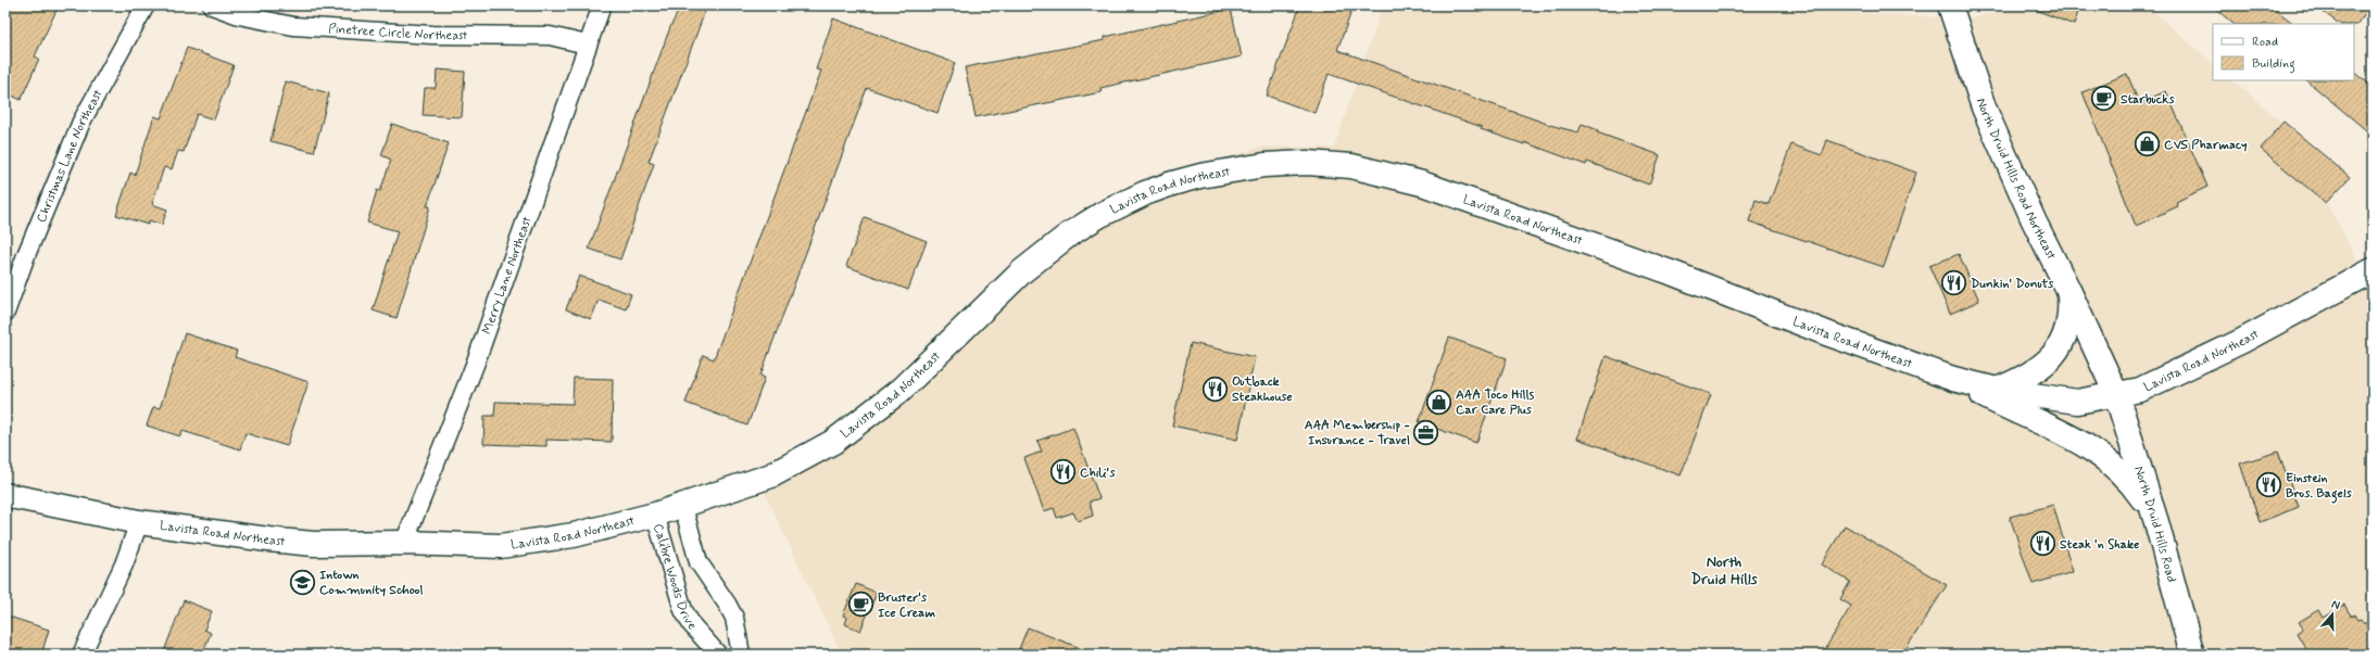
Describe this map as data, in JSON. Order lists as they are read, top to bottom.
{
  "streets": {
    "main road": ["North Druid Hills Road Northeast", "Lavista Road Northeast", "North Druid Hills Road"],
    "street": [
      "Pinetree Circle Northeast",
      "Christmas Lane Northeast",
      "Merry Lane Northeast",
      "Calibre Woods Drive"
    ]
  },
  "crossings": [
    ["Pinetree Circle Northeast", "Merry Lane Northeast"],
    ["North Druid Hills Road Northeast", "Lavista Road Northeast"],
    ["North Druid Hills Road Northeast", "North Druid Hills Road"],
    ["Lavista Road Northeast", "Merry Lane Northeast"],
    ["Lavista Road Northeast", "North Druid Hills Road"],
    ["Lavista Road Northeast", "Calibre Woods Drive"]
  ],
  "districts": ["North Druid Hills"],
  "places": {
    "cafe": ["Starbucks", "Bruster's Ice Cream"],
    "shop": ["CVS Pharmacy", "AAA Toco Hills Car Care Plus"],
    "restaurant": [
      "Dunkin' Donuts",
      "Outback Steakhouse",
      "Chili's",
      "Einstein Bros. Bagels",
      "Steak 'n Shake"
    ],
    "office": ["AAA Membership - Insurance - Travel"],
    "school or university": ["Intown Community School"]
  },
  "legend": ["Road", "Building"],
  "north": "top"
}
